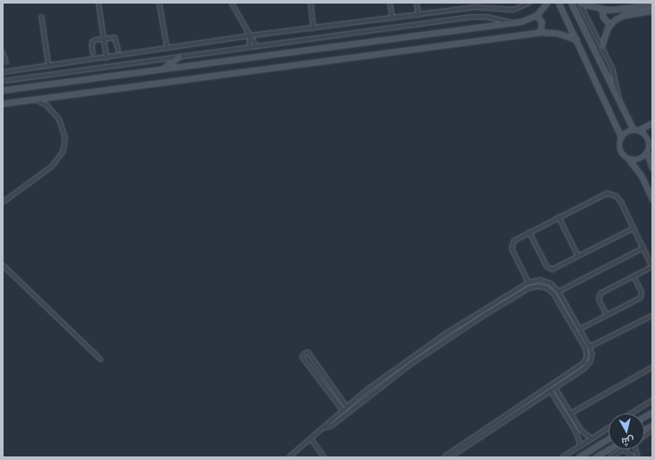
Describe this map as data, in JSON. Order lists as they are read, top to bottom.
{
  "north": "bottom"
}
